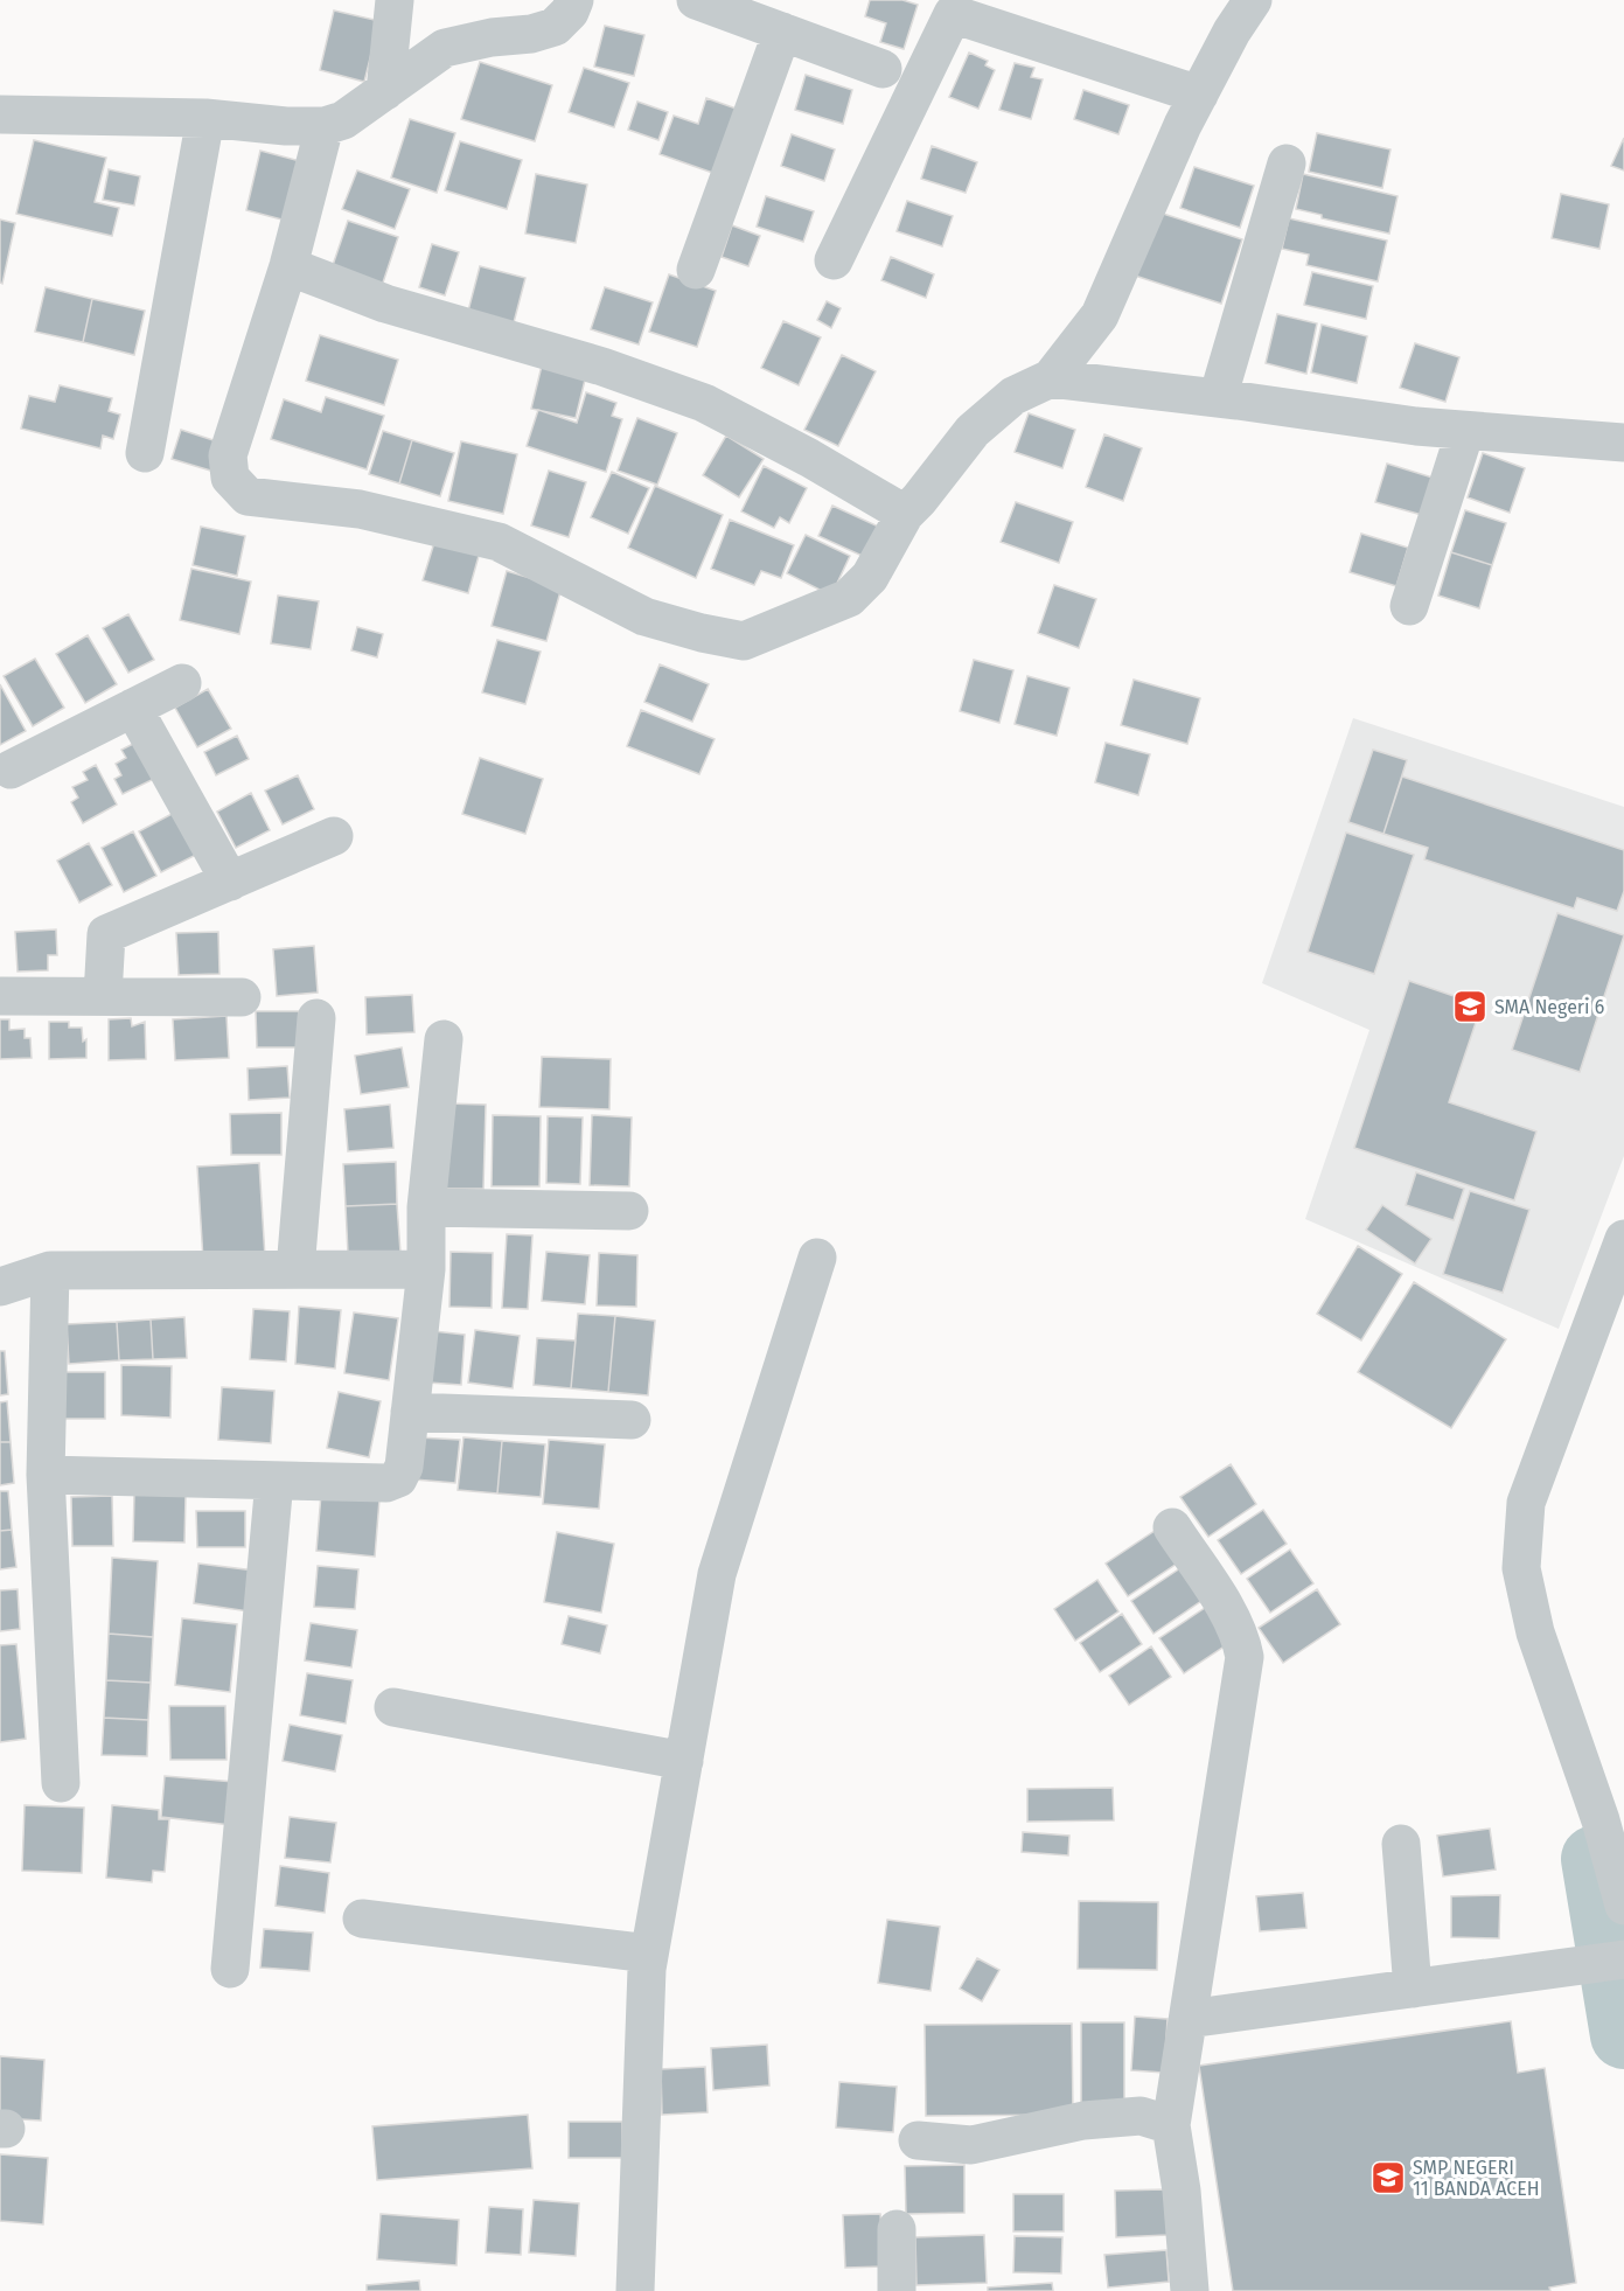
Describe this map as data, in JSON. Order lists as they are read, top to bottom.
{
  "places": {
    "school or university": ["SMA Negeri 6", "SMP NEGERI 11 BANDA ACEH"]
  }
}
